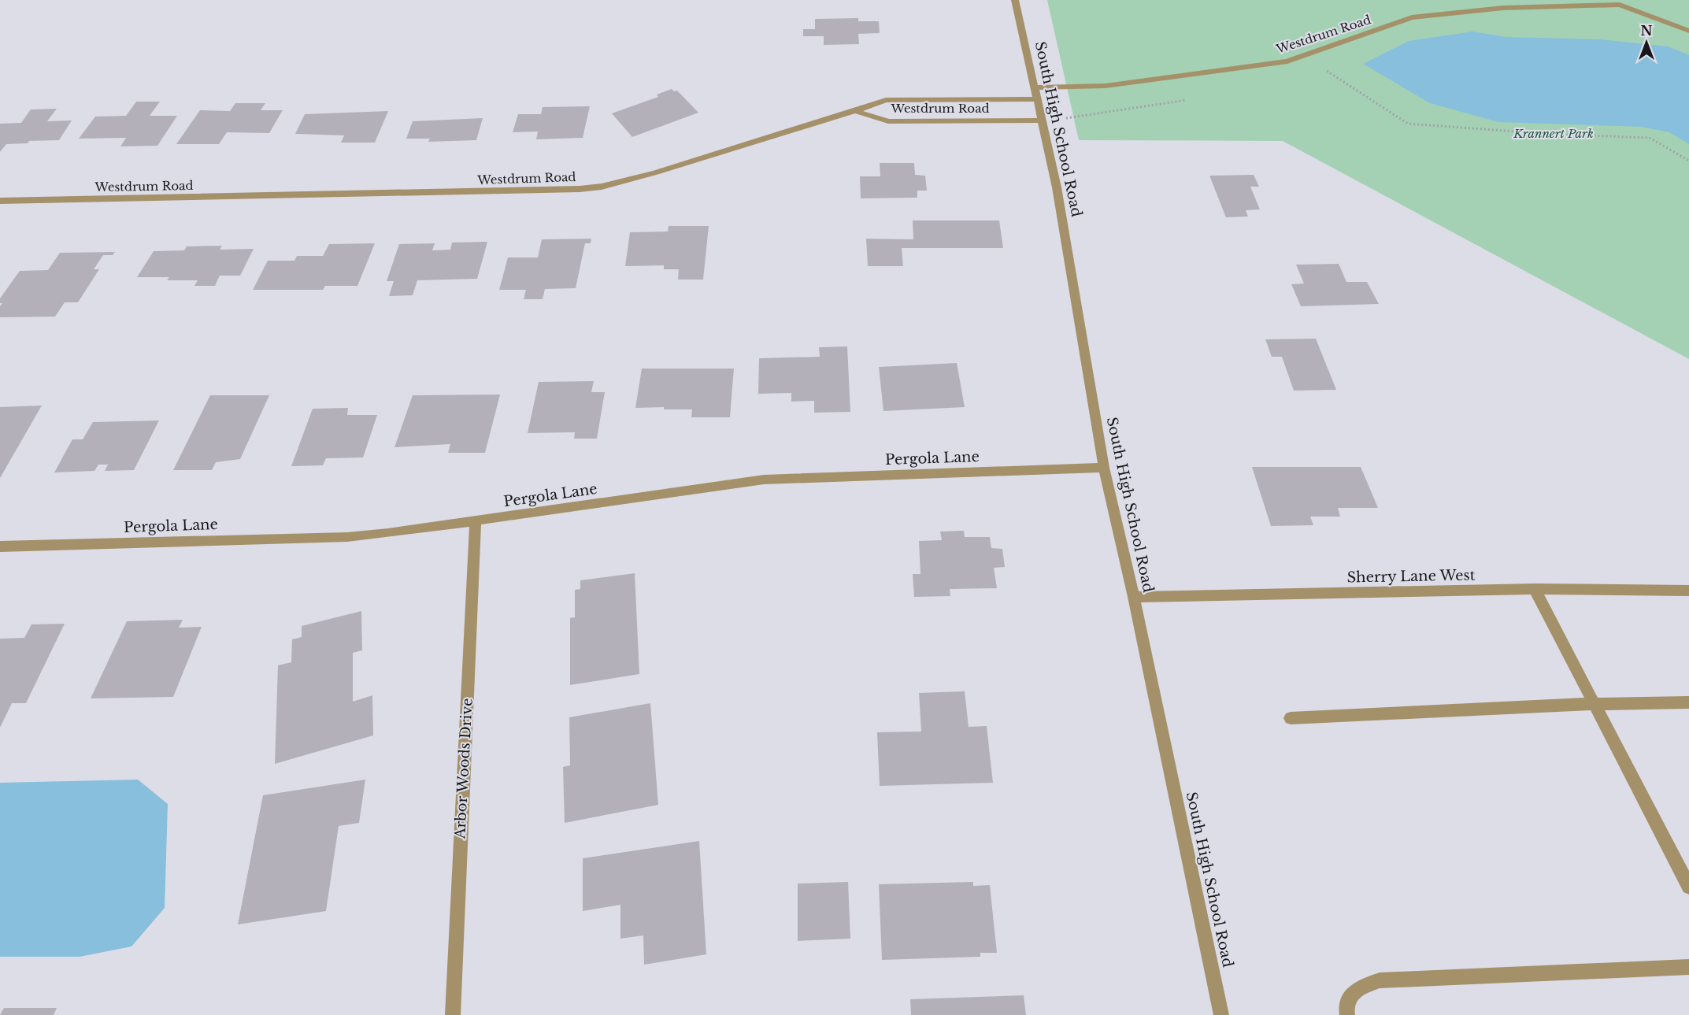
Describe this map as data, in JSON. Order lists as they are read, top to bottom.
{
  "streets": {
    "street": [
      "Westdrum Road",
      "South High School Road",
      "Pergola Lane",
      "Sherry Lane West",
      "Arbor Woods Drive"
    ]
  },
  "crossings": [
    ["Westdrum Road", "South High School Road"],
    ["South High School Road", "Pergola Lane"],
    ["South High School Road", "Sherry Lane West"],
    ["Pergola Lane", "Arbor Woods Drive"]
  ],
  "parks": ["Krannert Park"],
  "north": "top"
}
